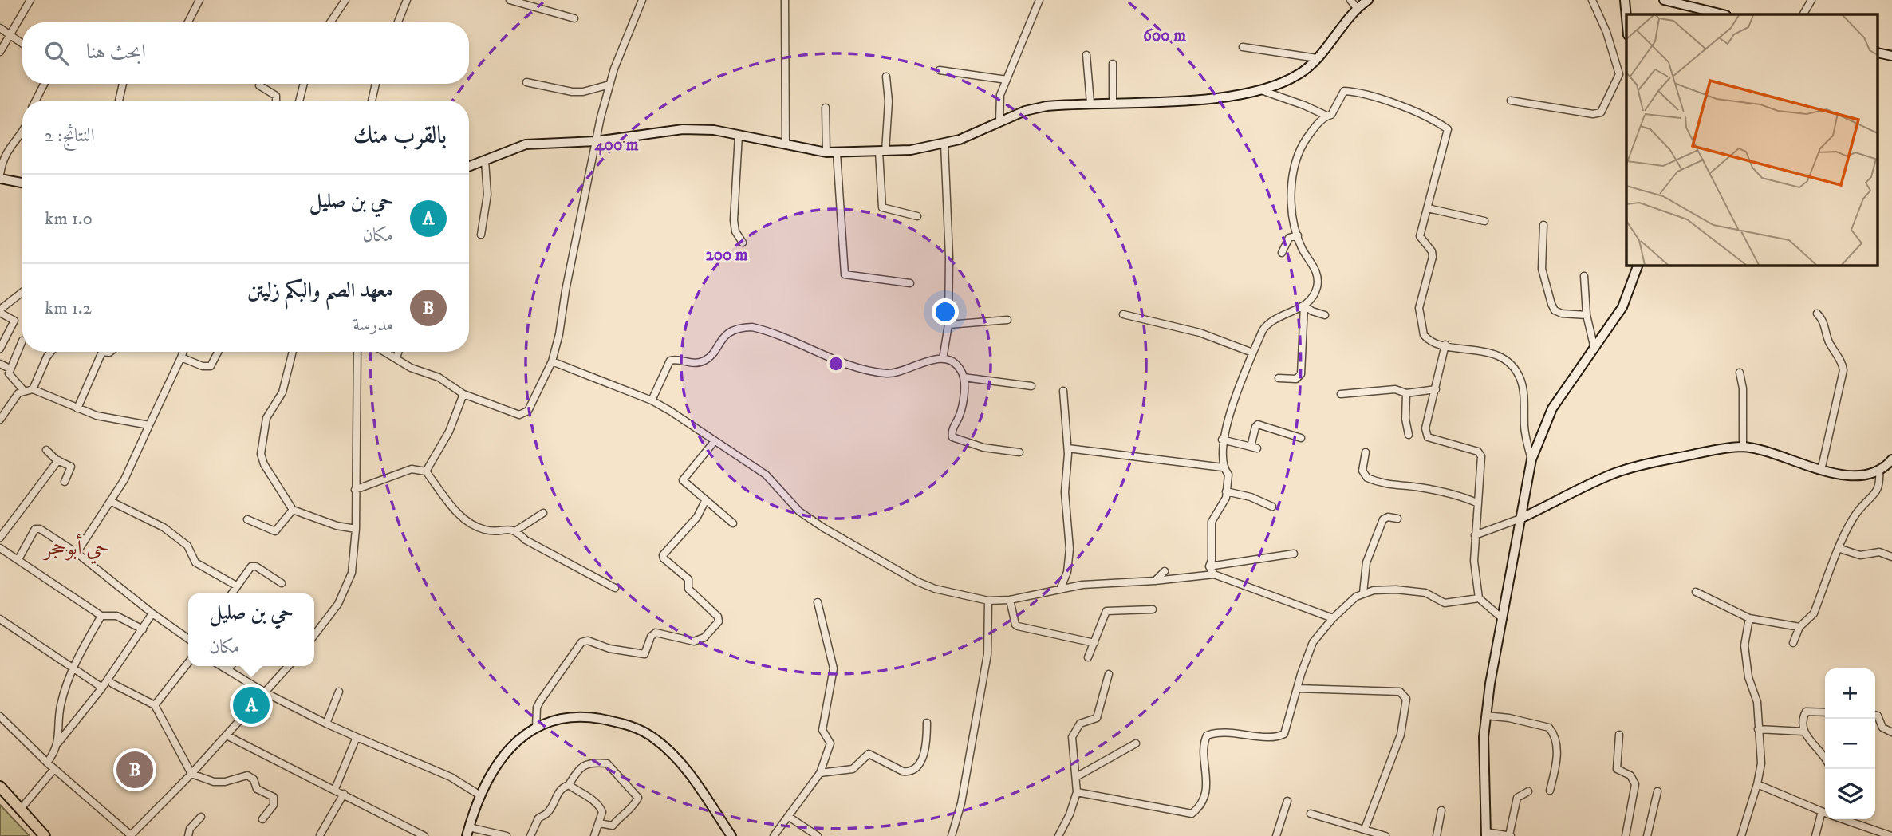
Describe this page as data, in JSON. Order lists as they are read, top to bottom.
{
  "districts": ["حي أبوحجر"],
  "page": {
    "search": "ابحث هنا",
    "heading": ["بالقرب منك", "النتائج: 2"],
    "list": [
      {
        "mark": "A",
        "name": "حي بن صليل",
        "note": "مكان",
        "value": "1.0 km"
      },
      {
        "mark": "B",
        "name": "معهد الصم والبكم زليتن",
        "note": "مدرسة",
        "value": "1.2 km"
      }
    ],
    "popup": ["حي بن صليل", "مكان"],
    "map_buttons": ["+", "−"],
    "pins": ["A", "B"]
  },
  "rings": ["600 m", "400 m", "200 m"]
}
